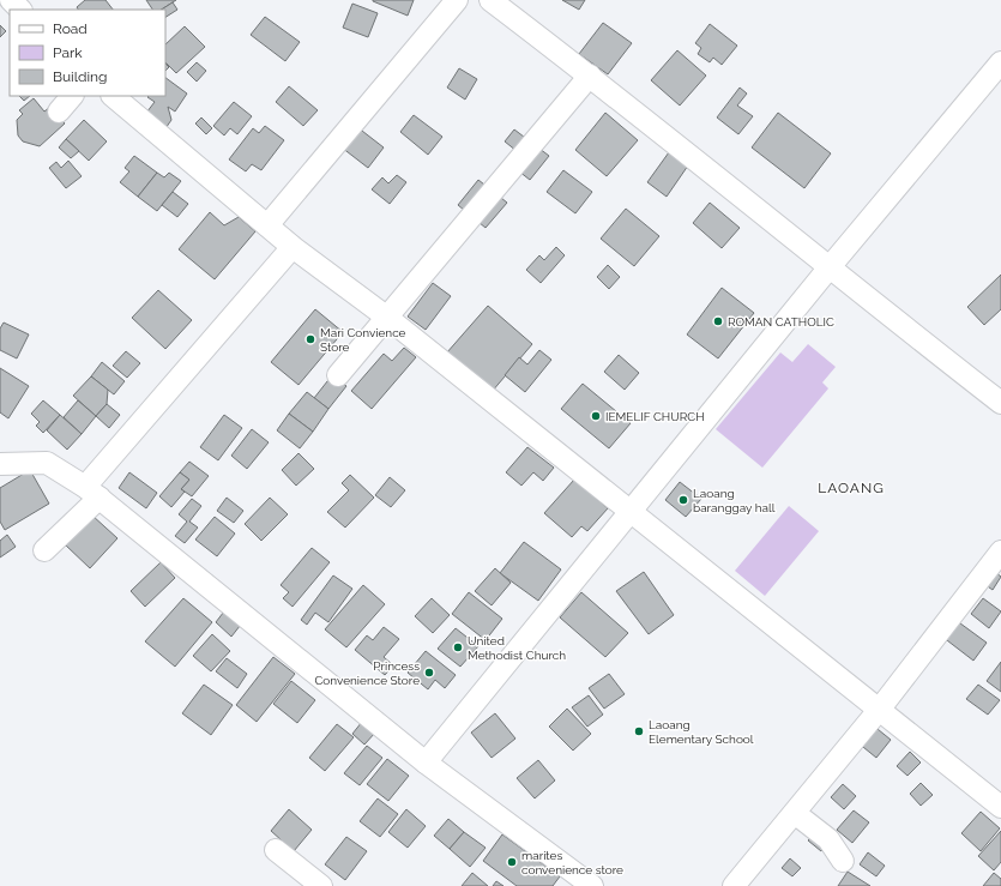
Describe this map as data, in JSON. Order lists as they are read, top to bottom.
{
  "districts": ["LAOANG"],
  "places": [
    "ROMAN CATHOLIC",
    "Mari Convience Store",
    "IEMELIF CHURCH",
    "Laoang baranggay hall",
    "United Methodist Church",
    "Princess Convenience Store",
    "Laoang Elementary School",
    "marites convenience store"
  ],
  "legend": ["Road", "Park", "Building"]
}
